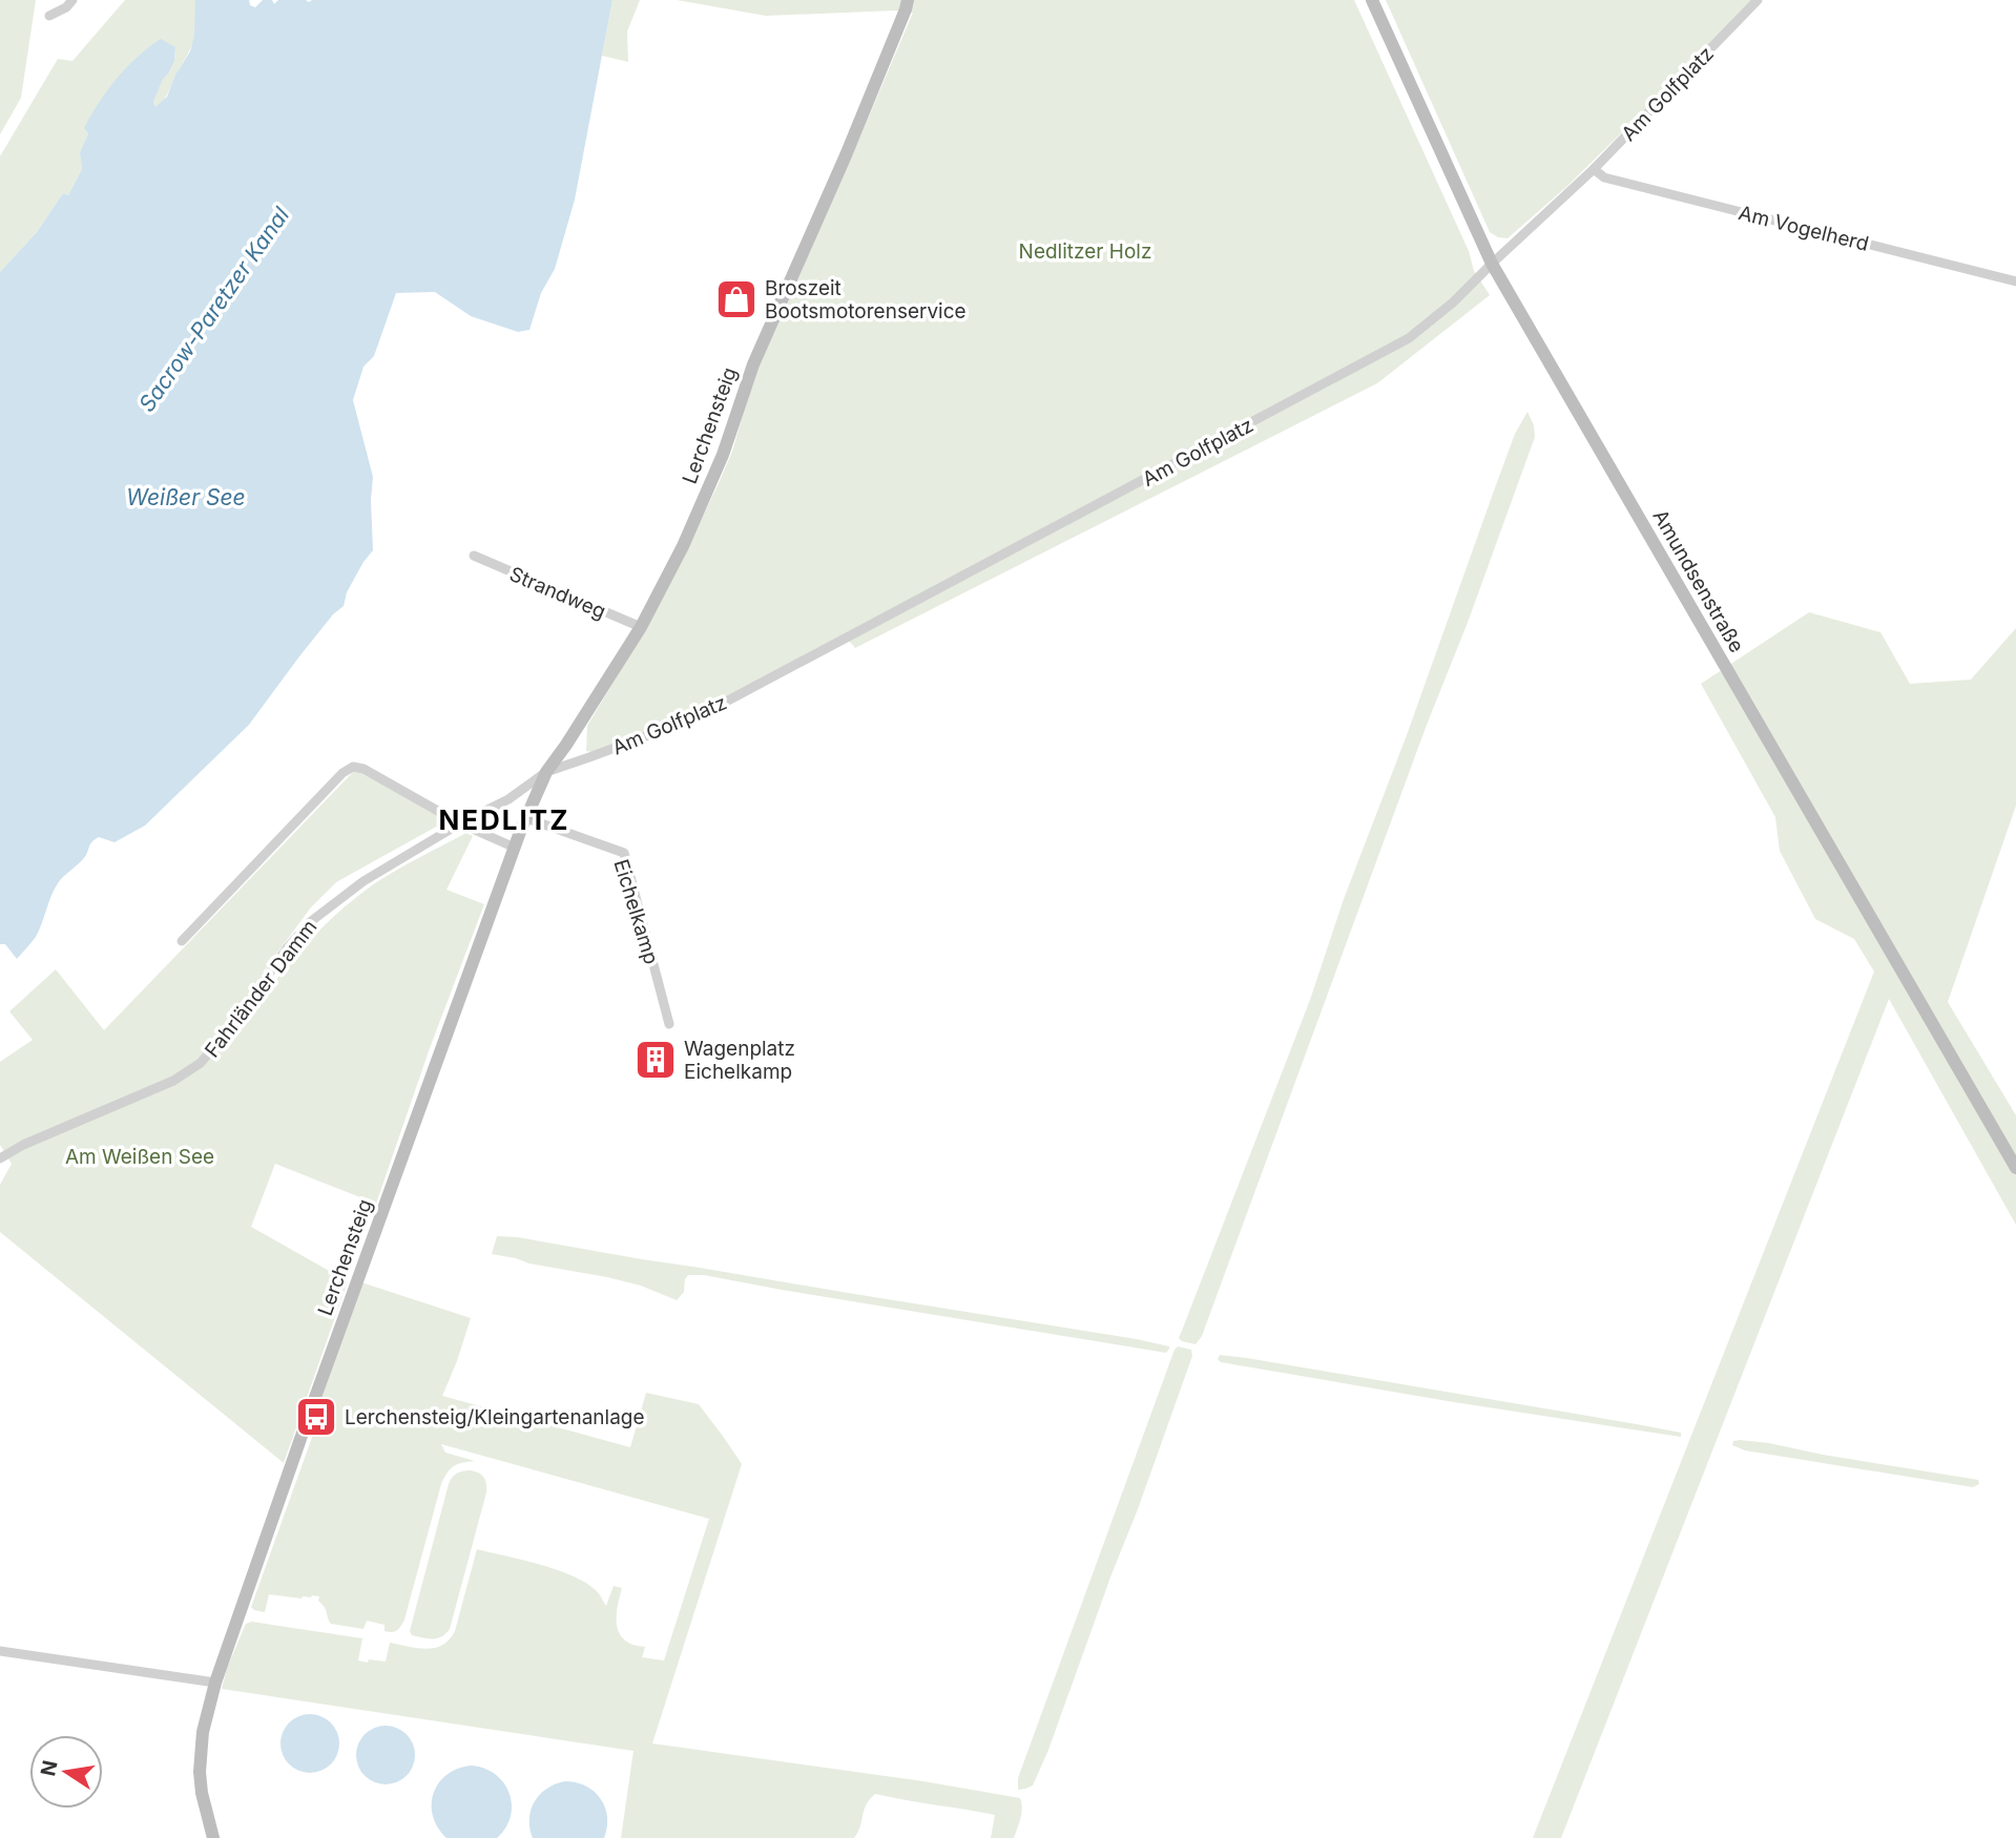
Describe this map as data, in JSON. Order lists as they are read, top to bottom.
{
  "streets": {
    "street": [
      "Am Golfplatz",
      "Am Vogelherd",
      "Lerchensteig",
      "Amundsenstraße",
      "Strandweg",
      "Eichelkamp",
      "Fahrländer Damm"
    ]
  },
  "crossings": [
    ["Am Golfplatz", "Am Vogelherd"],
    ["Am Golfplatz", "Lerchensteig"],
    ["Am Golfplatz", "Amundsenstraße"],
    ["Am Golfplatz", "Fahrländer Damm"],
    ["Lerchensteig", "Strandweg"],
    ["Lerchensteig", "Eichelkamp"],
    ["Lerchensteig", "Fahrländer Damm"]
  ],
  "districts": ["NEDLITZ"],
  "water": ["Sacrow-Paretzer Kanal", "Weißer See"],
  "parks": ["Nedlitzer Holz", "Am Weißen See"],
  "places": {
    "shop": ["Broszeit Bootsmotorenservice"],
    "building": ["Wagenplatz Eichelkamp"],
    "bus stop": ["Lerchensteig/Kleingartenanlage"]
  },
  "north": "left"
}
